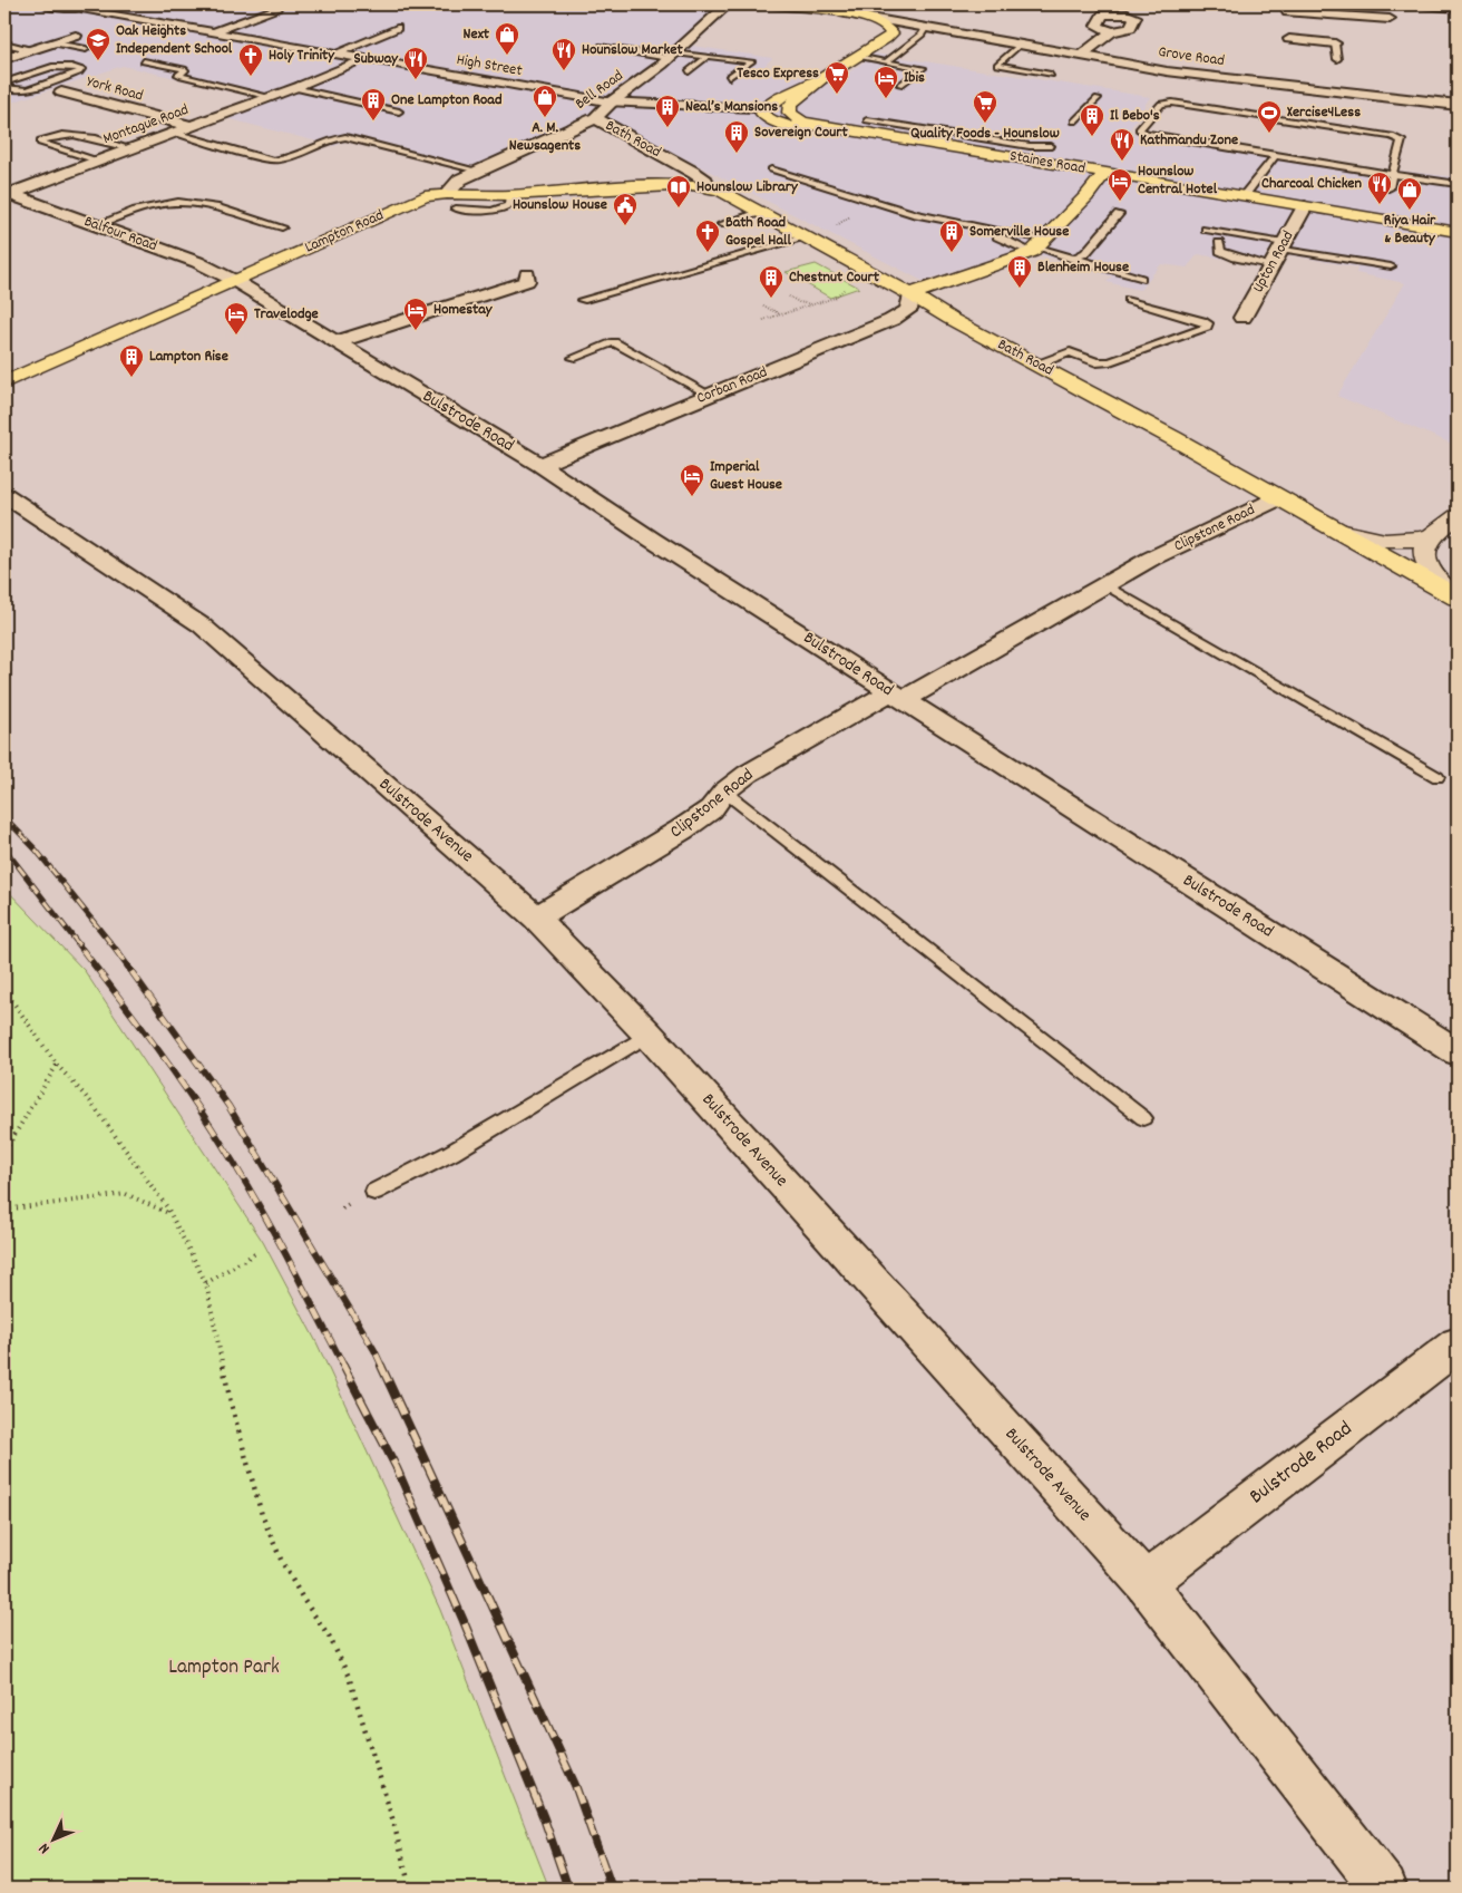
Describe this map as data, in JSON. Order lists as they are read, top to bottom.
{
  "streets": {
    "main road": ["Bath Road", "Staines Road", "Lampton Road"],
    "street": [
      "Grove Road",
      "High Street",
      "York Road",
      "Bell Road",
      "Montague Road",
      "Balfour Road",
      "Upton Road",
      "Corban Road",
      "Bulstrode Road",
      "Clipstone Road",
      "Bulstrode Avenue"
    ]
  },
  "crossings": [
    ["Grove Road", "Staines Road"],
    ["High Street", "Bell Road"],
    ["York Road", "Montague Road"],
    ["Bell Road", "Bath Road"],
    ["Bell Road", "Lampton Road"],
    ["Montague Road", "Balfour Road"],
    ["Bath Road", "Lampton Road"],
    ["Bath Road", "Corban Road"],
    ["Bath Road", "Clipstone Road"],
    ["Staines Road", "Upton Road"],
    ["Lampton Road", "Balfour Road"],
    ["Lampton Road", "Bulstrode Road"],
    ["Balfour Road", "Bulstrode Road"],
    ["Corban Road", "Bulstrode Road"],
    ["Bulstrode Road", "Clipstone Road"],
    ["Bulstrode Road", "Bulstrode Avenue"],
    ["Clipstone Road", "Bulstrode Avenue"]
  ],
  "parks": ["Lampton Park"],
  "places": {
    "shop": ["Next", "A. M. Newsagents", "Riya Hair & Beauty"],
    "school or university": ["Oak Heights Independent School"],
    "restaurant": [
      "Hounslow Market",
      "Subway",
      "Kathmandu Zone",
      "Charcoal Chicken"
    ],
    "church": ["Holy Trinity", "Bath Road Gospel Hall"],
    "supermarket": ["Tesco Express", "Quality Foods - Hounslow"],
    "hotel": [
      "Ibis",
      "Hounslow Central Hotel",
      "Homestay",
      "Travelodge",
      "Imperial Guest House"
    ],
    "building": [
      "One Lampton Road",
      "Neal’s Mansions",
      "Il Bebo's",
      "Sovereign Court",
      "Somerville House",
      "Blenheim House",
      "Chestnut Court",
      "Lampton Rise"
    ],
    "sports": ["Xercise4Less"],
    "library": ["Hounslow Library"],
    "public building": ["Hounslow House"]
  },
  "north": "bottom left"
}
